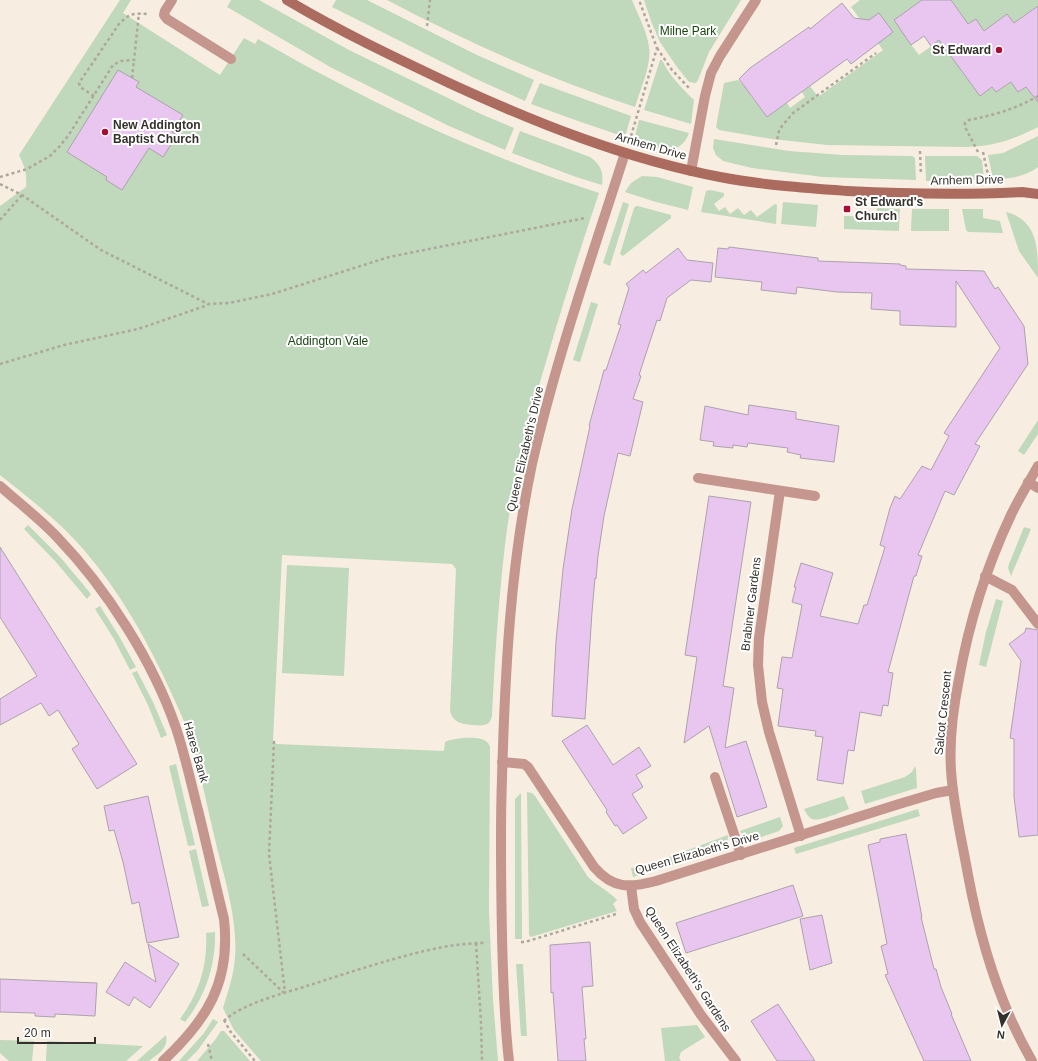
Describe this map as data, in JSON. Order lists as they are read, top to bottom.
{
  "streets": {
    "street": [
      "Arnhem Drive",
      "Queen Elizabeth's Drive",
      "Brabiner Gardens",
      "Salcot Crescent",
      "Hares Bank",
      "Queen Elizabeth's Gardens"
    ]
  },
  "crossings": [
    ["Arnhem Drive", "Queen Elizabeth's Drive"],
    ["Queen Elizabeth's Drive", "Brabiner Gardens"],
    ["Queen Elizabeth's Drive", "Salcot Crescent"],
    ["Queen Elizabeth's Drive", "Queen Elizabeth's Gardens"]
  ],
  "parks": ["Milne Park", "Addington Vale"],
  "places": {
    "other": ["St Edward", "New Addington Baptist Church"],
    "transit": ["St Edward's Church"]
  },
  "scale_bar": "20 m",
  "north": "bottom"
}
